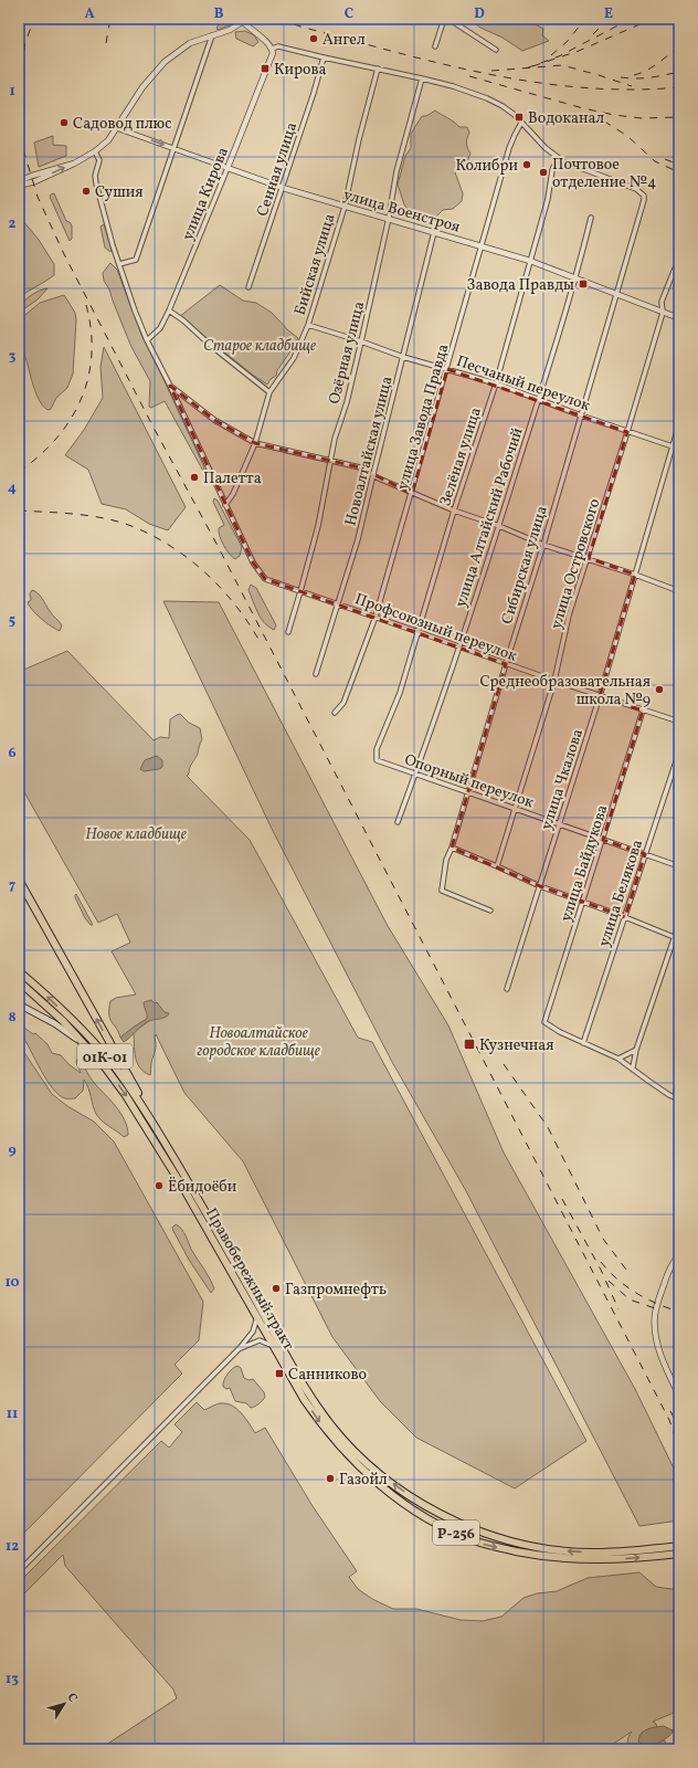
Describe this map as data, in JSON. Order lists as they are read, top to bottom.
{
  "streets": {
    "highway": ["01К-01", "Правобережный тракт", "Р-256"],
    "street": [
      "Сенная улица",
      "улица Кирова",
      "улица Военстроя",
      "Бийская улица",
      "Озёрная улица",
      "Песчаный переулок",
      "улица Завода Правда",
      "Новоалтайская улица",
      "Зелёная улица",
      "улица Алтайский Рабочий",
      "улица Островского",
      "Сибирская улица",
      "Профсоюзный переулок",
      "улица Чкалова",
      "Опорный переулок",
      "улица Байдукова",
      "улица Белякова"
    ]
  },
  "crossings": [
    ["Сенная улица", "улица Военстроя"],
    ["улица Кирова", "улица Военстроя"],
    ["улица Военстроя", "Бийская улица"],
    ["улица Военстроя", "Озёрная улица"],
    ["улица Военстроя", "улица Завода Правда"],
    ["улица Военстроя", "Новоалтайская улица"],
    ["улица Военстроя", "Зелёная улица"],
    ["улица Военстроя", "улица Алтайский Рабочий"],
    ["улица Военстроя", "улица Островского"],
    ["улица Военстроя", "Сибирская улица"],
    ["Бийская улица", "Песчаный переулок"],
    ["Бийская улица", "Профсоюзный переулок"],
    ["Озёрная улица", "Песчаный переулок"],
    ["Озёрная улица", "Профсоюзный переулок"],
    ["Песчаный переулок", "улица Завода Правда"],
    ["Песчаный переулок", "Новоалтайская улица"],
    ["Песчаный переулок", "Зелёная улица"],
    ["Песчаный переулок", "улица Алтайский Рабочий"],
    ["Песчаный переулок", "улица Островского"],
    ["Песчаный переулок", "Сибирская улица"],
    ["Песчаный переулок", "улица Чкалова"],
    ["улица Завода Правда", "Профсоюзный переулок"],
    ["Новоалтайская улица", "Профсоюзный переулок"],
    ["Зелёная улица", "Сибирская улица"],
    ["Зелёная улица", "Профсоюзный переулок"],
    ["Зелёная улица", "Опорный переулок"],
    ["улица Алтайский Рабочий", "Профсоюзный переулок"],
    ["улица Алтайский Рабочий", "Опорный переулок"],
    ["улица Островского", "Профсоюзный переулок"],
    ["улица Островского", "Опорный переулок"],
    ["Сибирская улица", "Профсоюзный переулок"],
    ["Сибирская улица", "Опорный переулок"],
    ["Профсоюзный переулок", "улица Чкалова"],
    ["Профсоюзный переулок", "улица Байдукова"],
    ["улица Чкалова", "Опорный переулок"],
    ["Опорный переулок", "улица Байдукова"],
    ["Опорный переулок", "улица Белякова"],
    ["улица Байдукова", "улица Белякова"]
  ],
  "parks": ["Старое кладбище", "Новое кладбище", "Новоалтайское городское кладбище"],
  "places": {
    "other": [
      "Ангел",
      "Садовод плюс",
      "Колибри",
      "Почтовое отделение №4",
      "Сушия",
      "Палетта",
      "Среднеобразовательная школа №9",
      "Ёбидоёби",
      "Газпромнефть",
      "Газойл"
    ],
    "transit": [
      "Кирова",
      "Водоканал",
      "Завода Правды",
      "Кузнечная",
      "Санниково"
    ]
  },
  "north": "top right",
  "grid": {
    "columns": [
      "A",
      "B",
      "C",
      "D",
      "E"
    ],
    "rows": [
      "1",
      "2",
      "3",
      "4",
      "5",
      "6",
      "7",
      "8",
      "9",
      "10",
      "11",
      "12",
      "13"
    ]
  }
}
